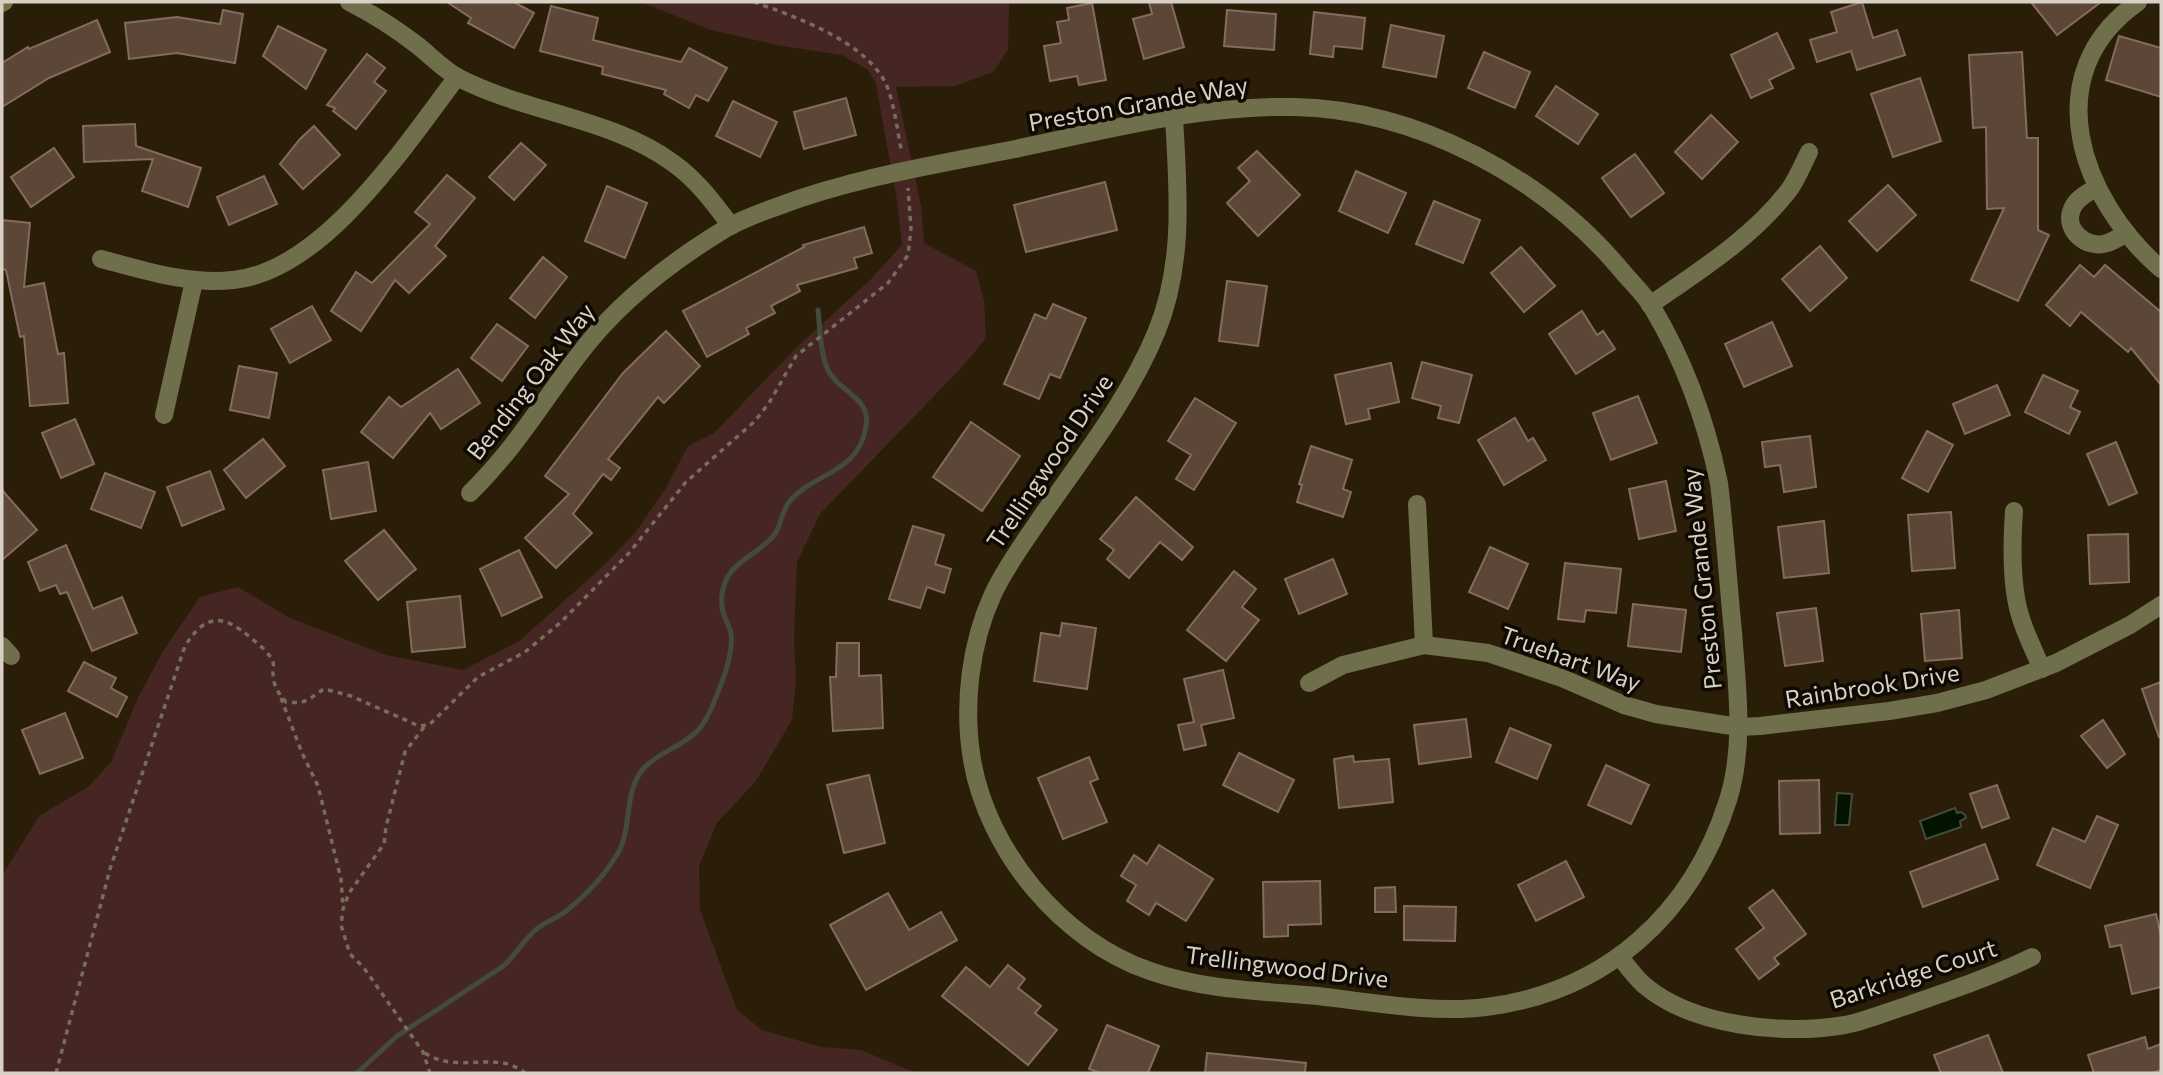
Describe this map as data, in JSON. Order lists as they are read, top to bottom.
{
  "streets": {
    "street": [
      "Preston Grande Way",
      "Bending Oak Way",
      "Trellingwood Drive",
      "Truehart Way",
      "Rainbrook Drive",
      "Barkridge Court"
    ]
  },
  "crossings": [
    ["Preston Grande Way", "Bending Oak Way"],
    ["Preston Grande Way", "Trellingwood Drive"],
    ["Preston Grande Way", "Truehart Way"],
    ["Preston Grande Way", "Rainbrook Drive"],
    ["Trellingwood Drive", "Truehart Way"],
    ["Trellingwood Drive", "Rainbrook Drive"],
    ["Trellingwood Drive", "Barkridge Court"],
    ["Truehart Way", "Rainbrook Drive"]
  ]
}
